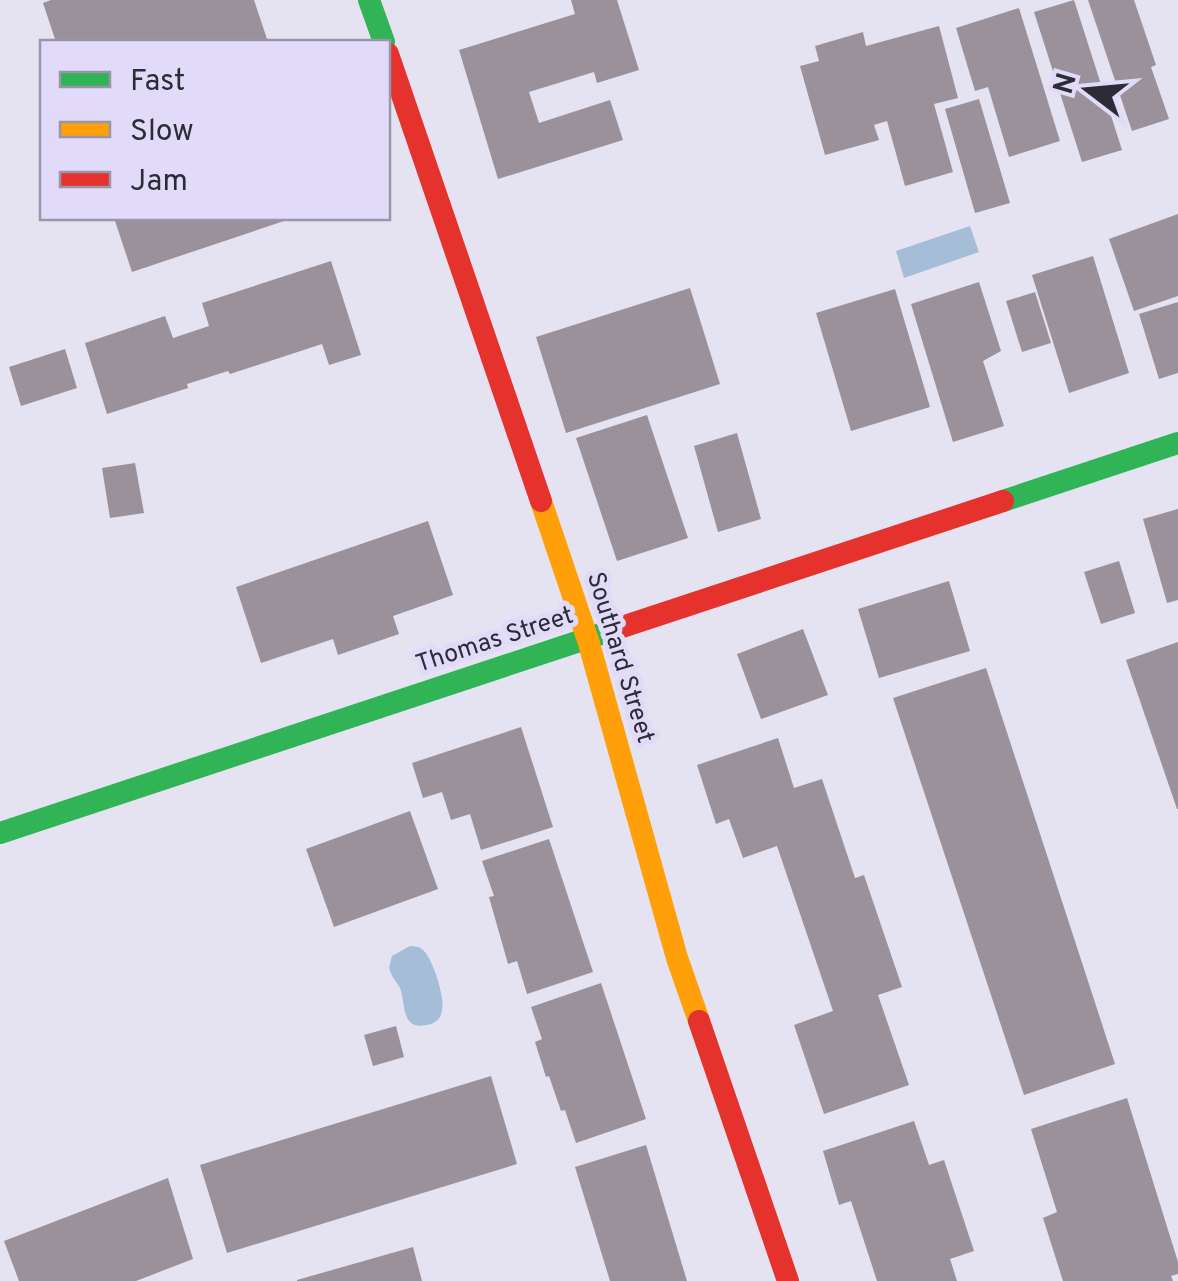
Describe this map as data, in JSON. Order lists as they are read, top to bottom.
{
  "streets": {
    "street": ["Thomas Street", "Southard Street"]
  },
  "crossings": [
    ["Thomas Street", "Southard Street"]
  ],
  "legend": ["Fast", "Slow", "Jam"],
  "north": "left"
}
